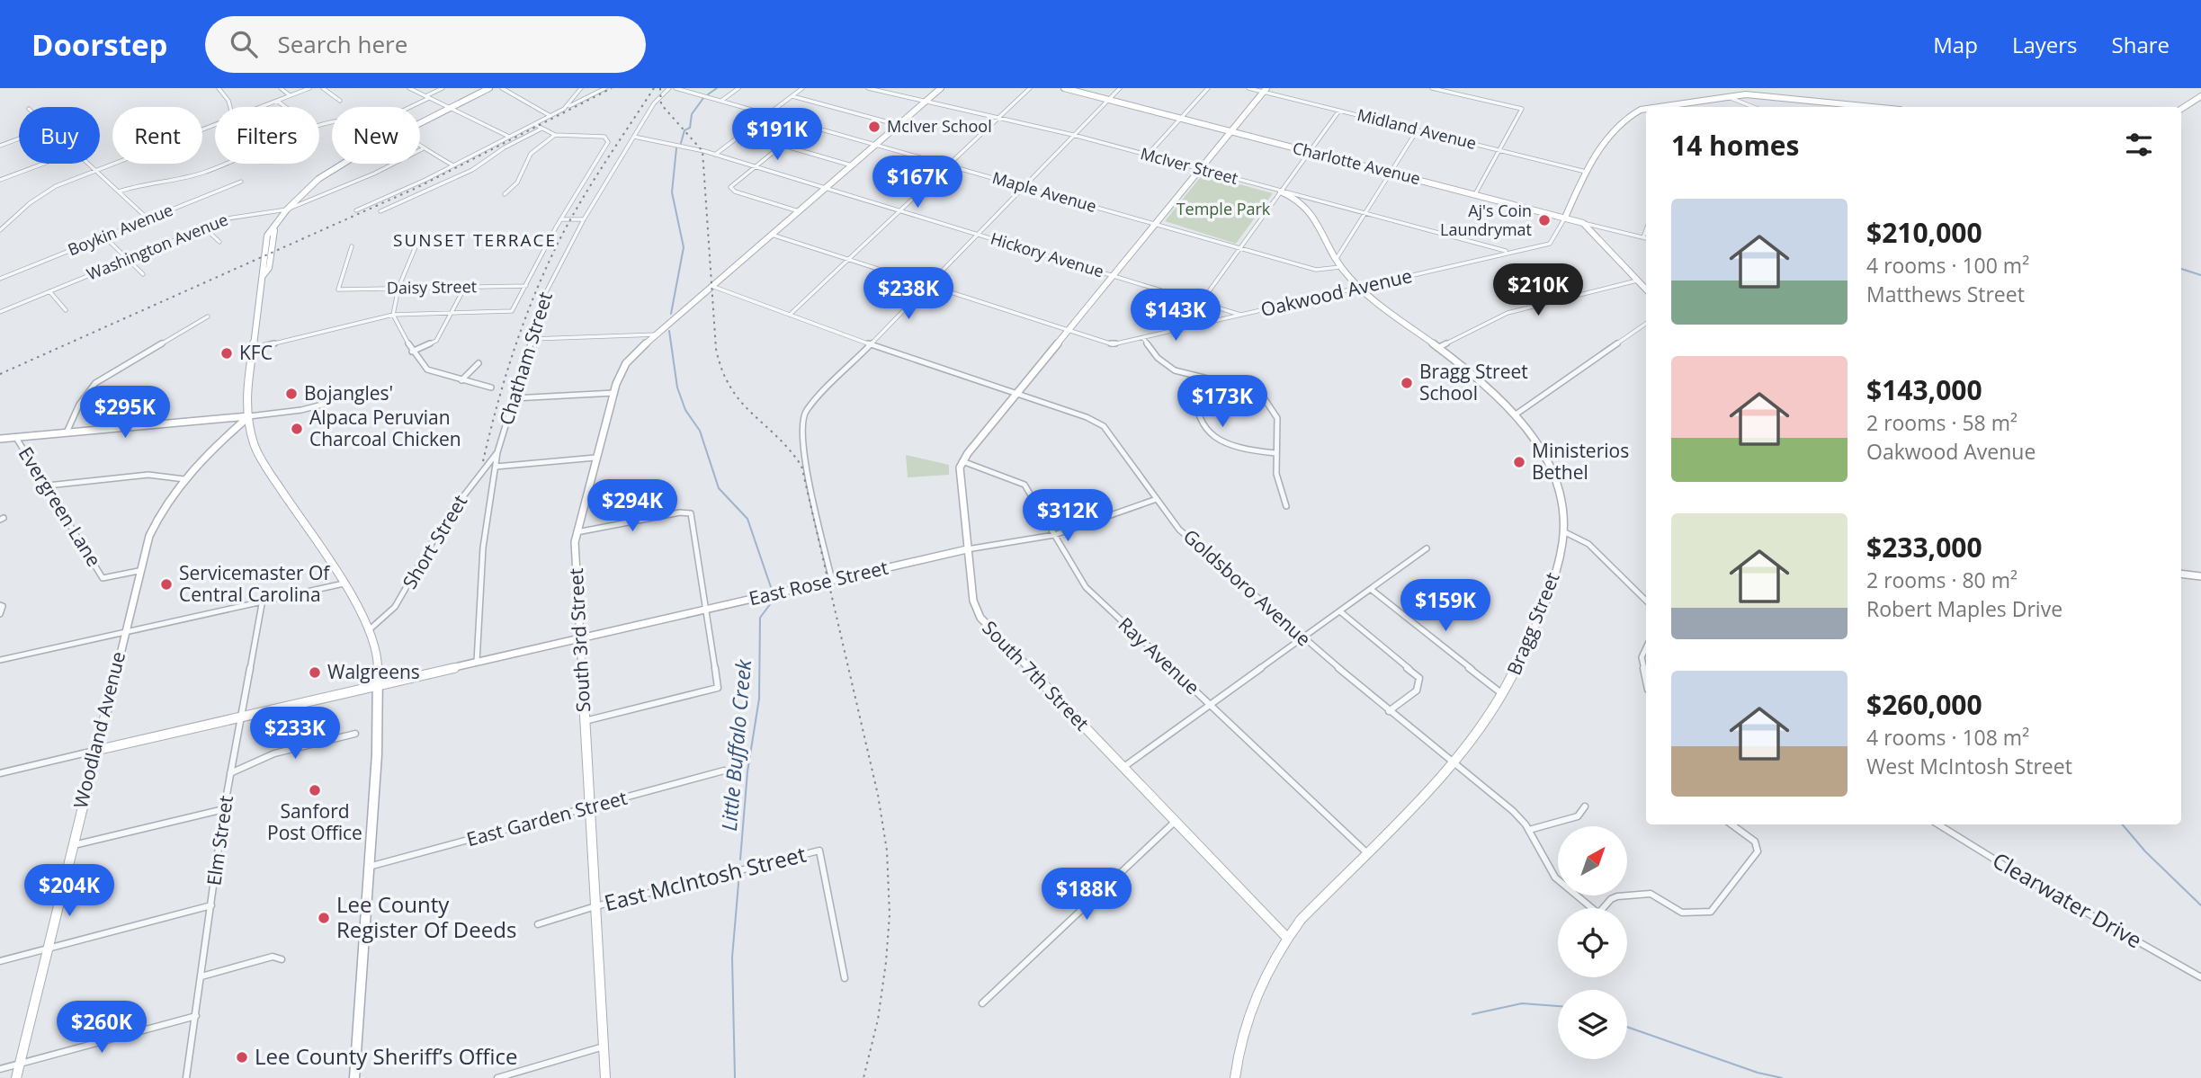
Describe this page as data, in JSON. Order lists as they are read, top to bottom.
{
  "streets": {
    "street": [
      "Midland Avenue",
      "Charlotte Avenue",
      "McIver Street",
      "Maple Avenue",
      "Boykin Avenue",
      "Washington Avenue",
      "Hickory Avenue",
      "Daisy Street",
      "Oakwood Avenue",
      "Chatham Street",
      "Evergreen Lane",
      "Short Street",
      "East Rose Street",
      "Goldsboro Avenue",
      "Bragg Street",
      "South 3rd Street",
      "Ray Avenue",
      "South 7th Street",
      "Woodland Avenue",
      "East Garden Street",
      "Elm Street",
      "East McIntosh Street",
      "Clearwater Drive"
    ]
  },
  "crossings": [
    ["Charlotte Avenue", "Oakwood Avenue"],
    ["McIver Street", "Oakwood Avenue"],
    ["McIver Street", "Bragg Street"],
    ["McIver Street", "South 3rd Street"],
    ["Maple Avenue", "Bragg Street"],
    ["Maple Avenue", "South 3rd Street"],
    ["Hickory Avenue", "Oakwood Avenue"],
    ["Hickory Avenue", "Chatham Street"],
    ["Hickory Avenue", "South 3rd Street"],
    ["Oakwood Avenue", "Bragg Street"],
    ["Oakwood Avenue", "South 3rd Street"],
    ["Chatham Street", "Short Street"],
    ["Chatham Street", "East Rose Street"],
    ["Evergreen Lane", "Woodland Avenue"],
    ["East Rose Street", "Goldsboro Avenue"],
    ["East Rose Street", "South 3rd Street"],
    ["East Rose Street", "Ray Avenue"],
    ["East Rose Street", "South 7th Street"],
    ["East Rose Street", "Woodland Avenue"],
    ["East Rose Street", "Elm Street"],
    ["Goldsboro Avenue", "Bragg Street"],
    ["Goldsboro Avenue", "South 3rd Street"],
    ["Bragg Street", "Ray Avenue"],
    ["Bragg Street", "South 7th Street"],
    ["South 3rd Street", "East Garden Street"],
    ["South 3rd Street", "East McIntosh Street"],
    ["Ray Avenue", "South 7th Street"]
  ],
  "districts": ["SUNSET TERRACE"],
  "water": ["Little Buffalo Creek"],
  "parks": ["Temple Park"],
  "places": [
    "McIver School",
    "Aj's Coin Laundrymat",
    "KFC",
    "Bragg Street School",
    "Bojangles'",
    "Alpaca Peruvian Charcoal Chicken",
    "Ministerios Bethel",
    "Servicemaster Of Central Carolina",
    "Walgreens",
    "Sanford Post Office",
    "Lee County Register Of Deeds",
    "Lee County Sheriff’s Office"
  ],
  "north": "top right",
  "page": {
    "header": "Doorstep",
    "search": "Search here",
    "nav": ["Map", "Layers", "Share"],
    "chip": [
      "Buy",
      "Rent",
      "Filters",
      "New"
    ],
    "heading": "14 homes",
    "price": [
      "$191K",
      "$167K",
      "$210K",
      "$238K",
      "$143K",
      "$173K",
      "$295K",
      "$294K",
      "$312K",
      "$159K",
      "$233K",
      "$204K",
      "$188K",
      "$260K"
    ],
    "list": [
      {
        "name": "$210,000",
        "note": "4 rooms · 100 m² · Matthews Street"
      },
      {
        "name": "$143,000",
        "note": "2 rooms · 58 m² · Oakwood Avenue"
      },
      {
        "name": "$233,000",
        "note": "2 rooms · 80 m² · Robert Maples Drive"
      },
      {
        "name": "$260,000",
        "note": "4 rooms · 108 m² · West McIntosh Street"
      }
    ]
  }
}
